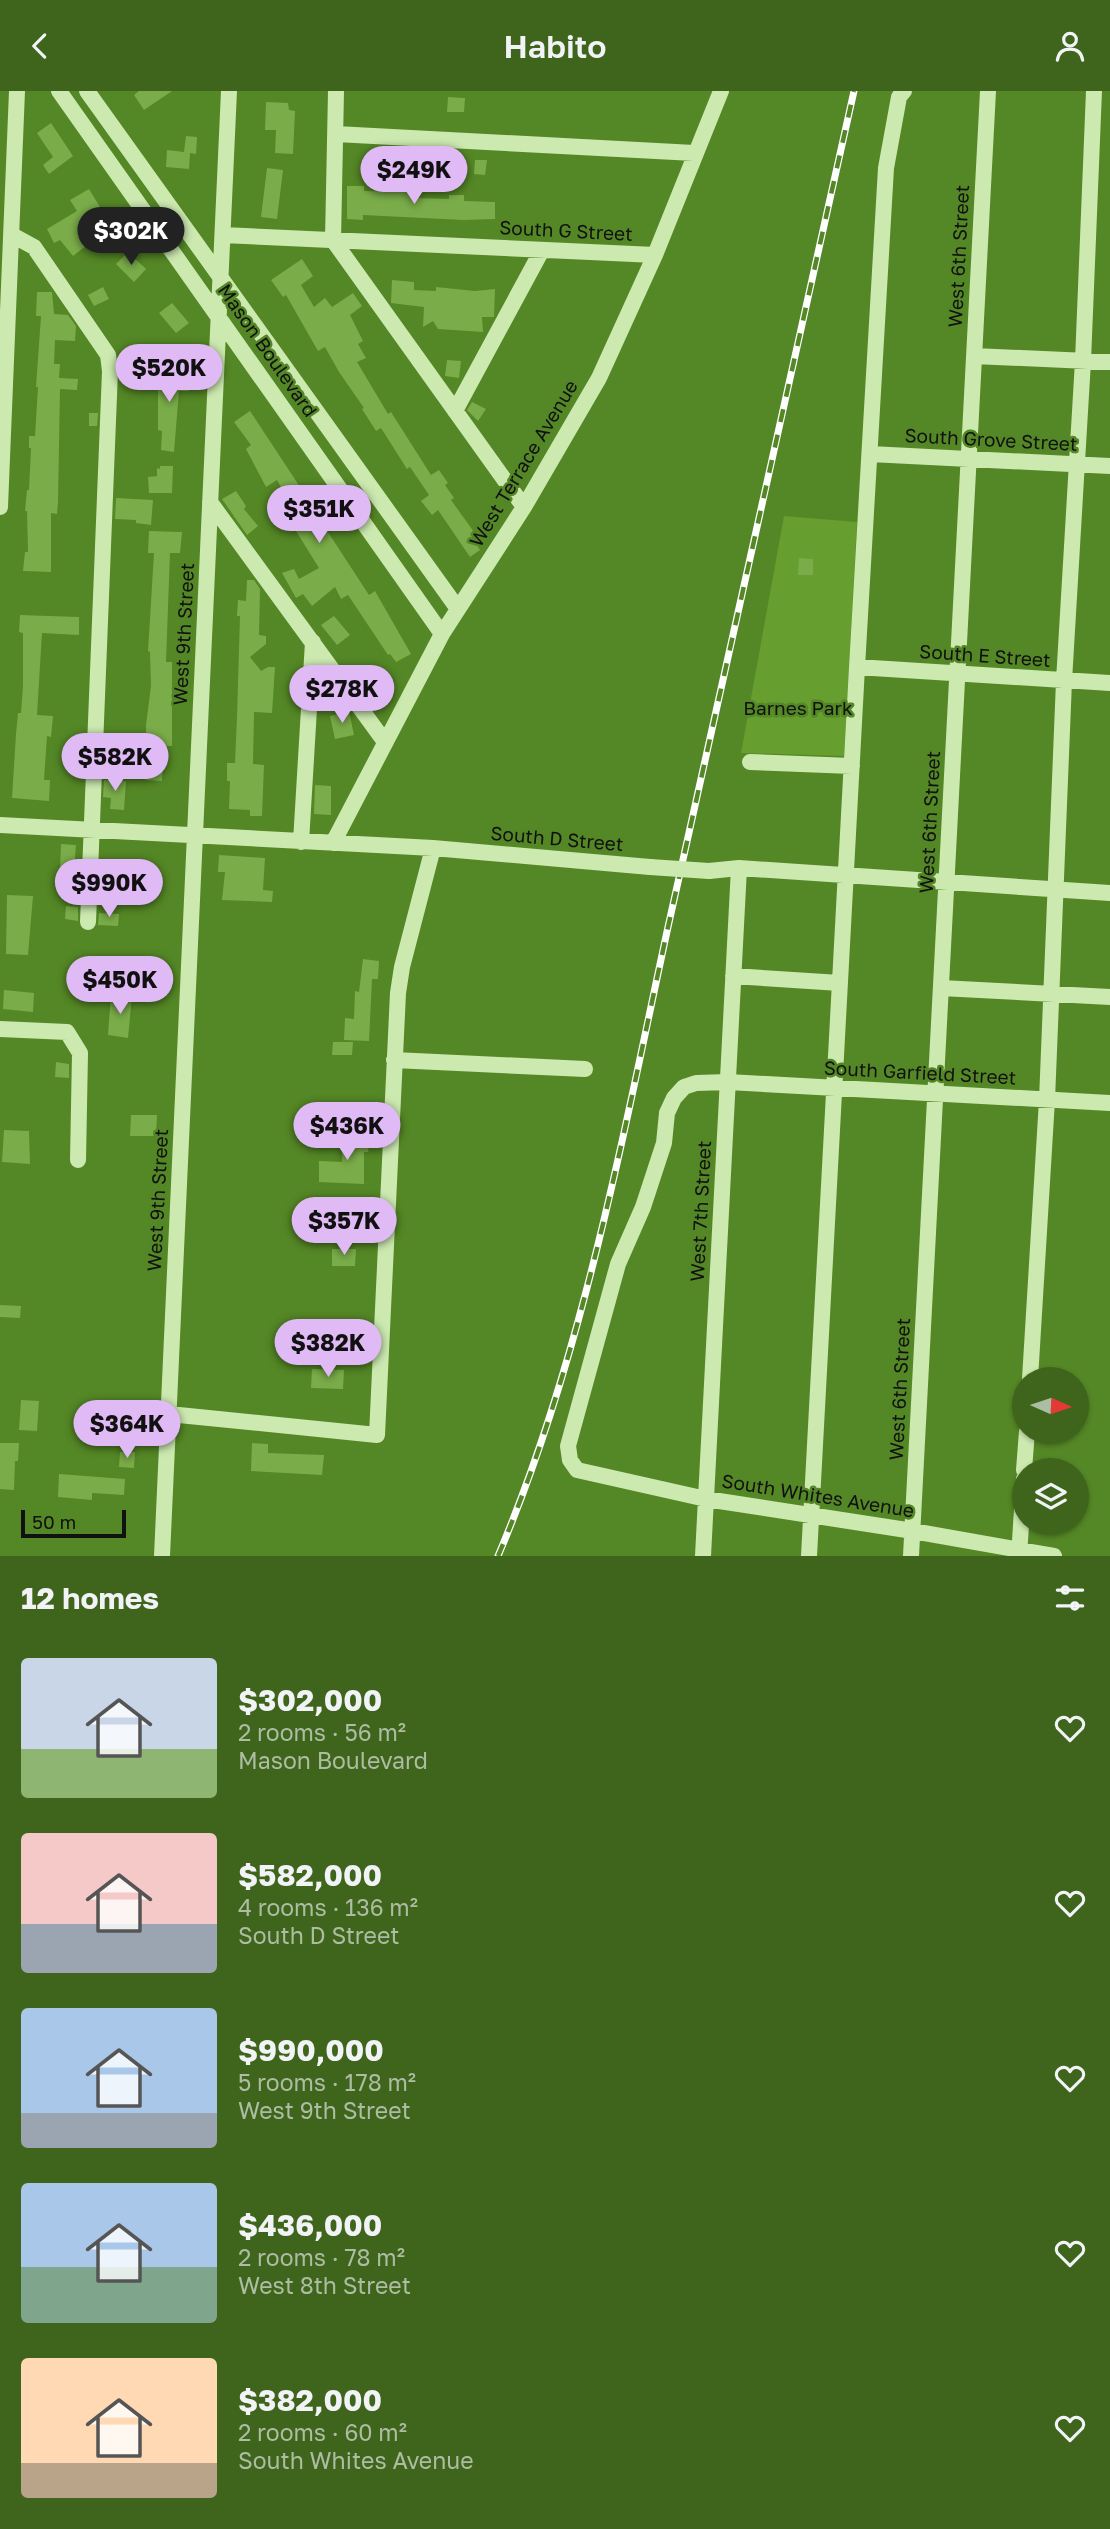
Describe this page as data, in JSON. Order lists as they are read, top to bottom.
{
  "streets": {
    "street": [
      "South G Street",
      "West 6th Street",
      "Mason Boulevard",
      "South Grove Street",
      "West Terrace Avenue",
      "West 9th Street",
      "South E Street",
      "South D Street",
      "South Garfield Street",
      "West 7th Street",
      "South Whites Avenue"
    ]
  },
  "crossings": [
    ["South G Street", "West Terrace Avenue"],
    ["South G Street", "West 9th Street"],
    ["West 6th Street", "South Grove Street"],
    ["West 6th Street", "South E Street"],
    ["West 6th Street", "South D Street"],
    ["West 6th Street", "South Garfield Street"],
    ["West 6th Street", "South Whites Avenue"],
    ["Mason Boulevard", "West Terrace Avenue"],
    ["Mason Boulevard", "West 9th Street"],
    ["West Terrace Avenue", "South D Street"],
    ["West 9th Street", "South D Street"],
    ["South D Street", "West 7th Street"],
    ["South Garfield Street", "West 7th Street"],
    ["South Garfield Street", "South Whites Avenue"],
    ["West 7th Street", "South Whites Avenue"]
  ],
  "parks": ["Barnes Park"],
  "scale_bar": "50 m",
  "north": "right",
  "page": {
    "header": "Habito",
    "price": [
      "$249K",
      "$302K",
      "$520K",
      "$351K",
      "$278K",
      "$582K",
      "$990K",
      "$450K",
      "$436K",
      "$357K",
      "$382K",
      "$364K"
    ],
    "scale": "50 m",
    "heading": "12 homes",
    "list": [
      {
        "name": "$302,000",
        "note": "2 rooms · 56 m² · Mason Boulevard"
      },
      {
        "name": "$582,000",
        "note": "4 rooms · 136 m² · South D Street"
      },
      {
        "name": "$990,000",
        "note": "5 rooms · 178 m² · West 9th Street"
      },
      {
        "name": "$436,000",
        "note": "2 rooms · 78 m² · West 8th Street"
      },
      {
        "name": "$382,000",
        "note": "2 rooms · 60 m² · South Whites Avenue"
      }
    ]
  }
}
